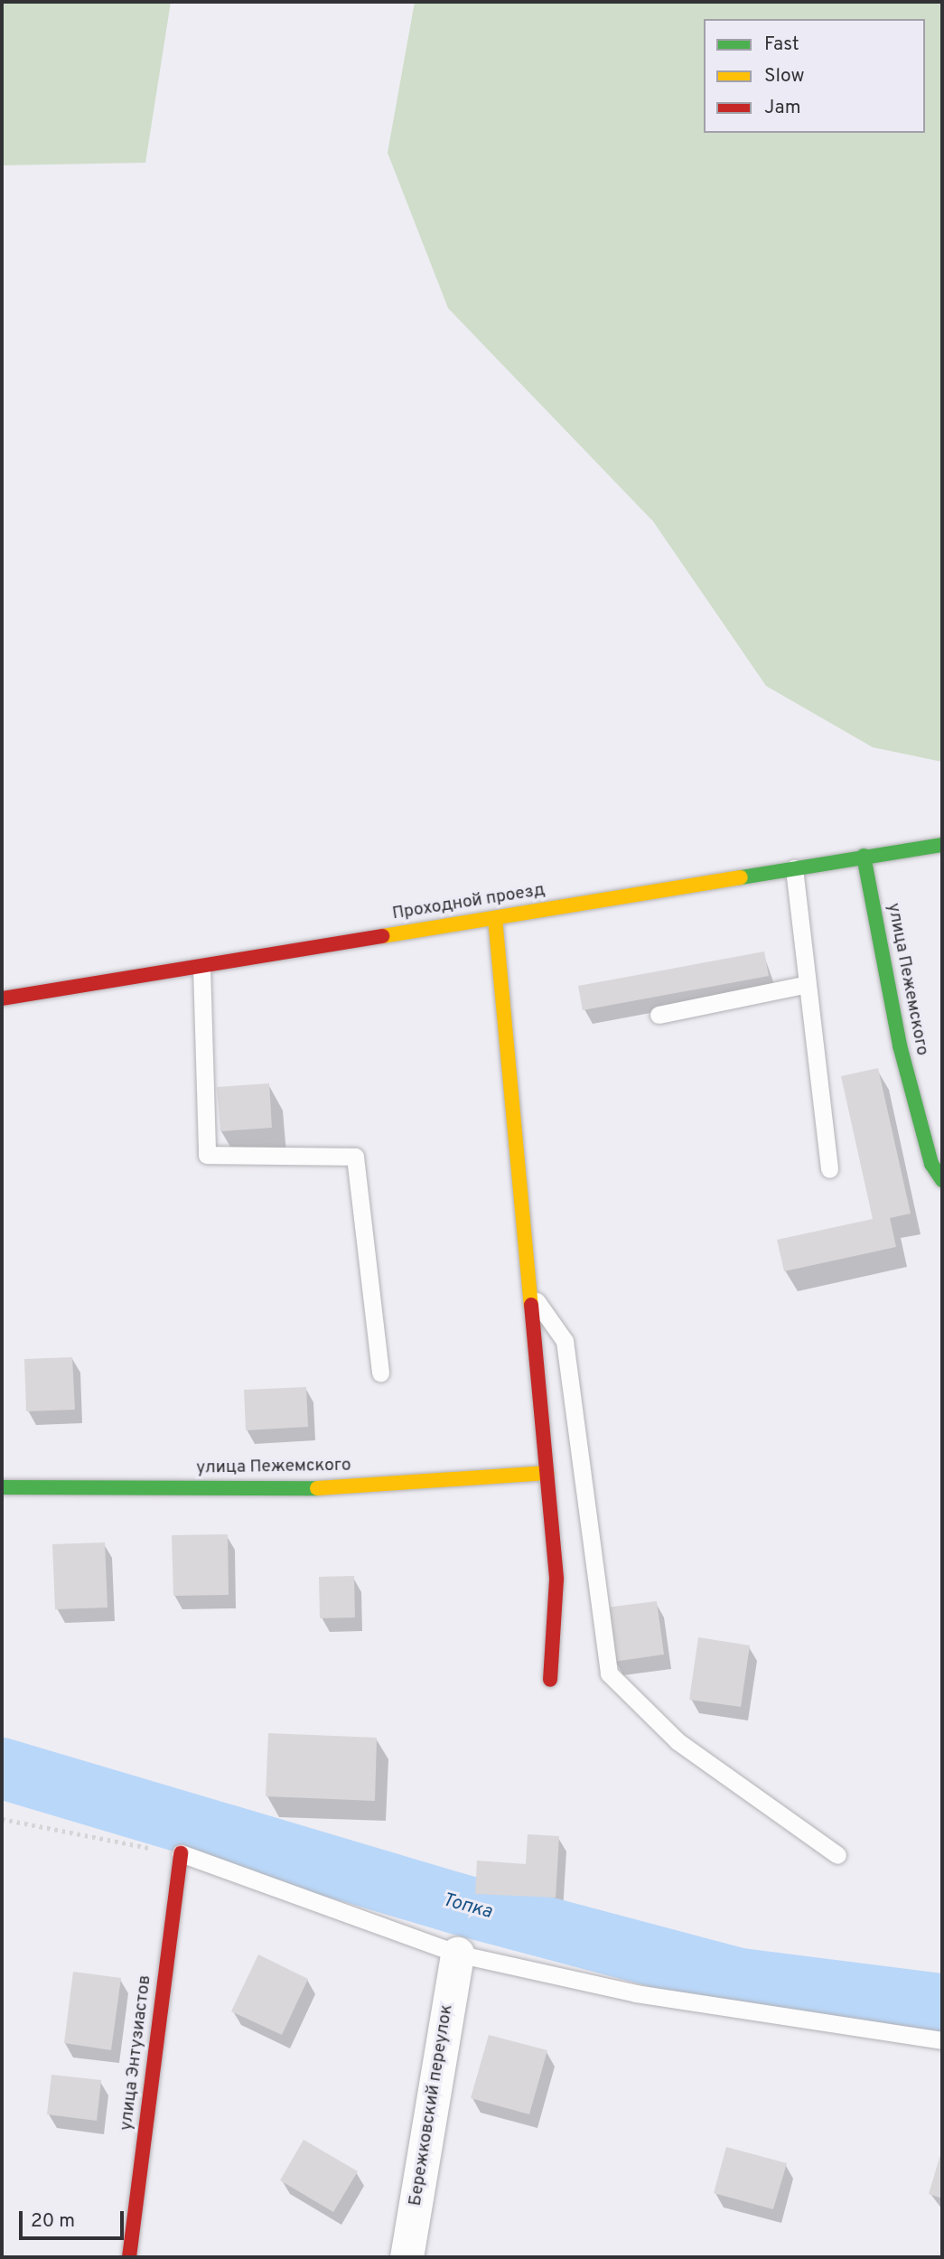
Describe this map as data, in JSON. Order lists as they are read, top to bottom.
{
  "streets": {
    "street": [
      "Проходной проезд",
      "улица Пежемского",
      "улица Энтузиастов",
      "Бережковский переулок"
    ]
  },
  "crossings": [
    ["Проходной проезд", "улица Пежемского"]
  ],
  "water": ["Топка"],
  "legend": ["Fast", "Slow", "Jam"],
  "scale_bar": "20 m"
}
